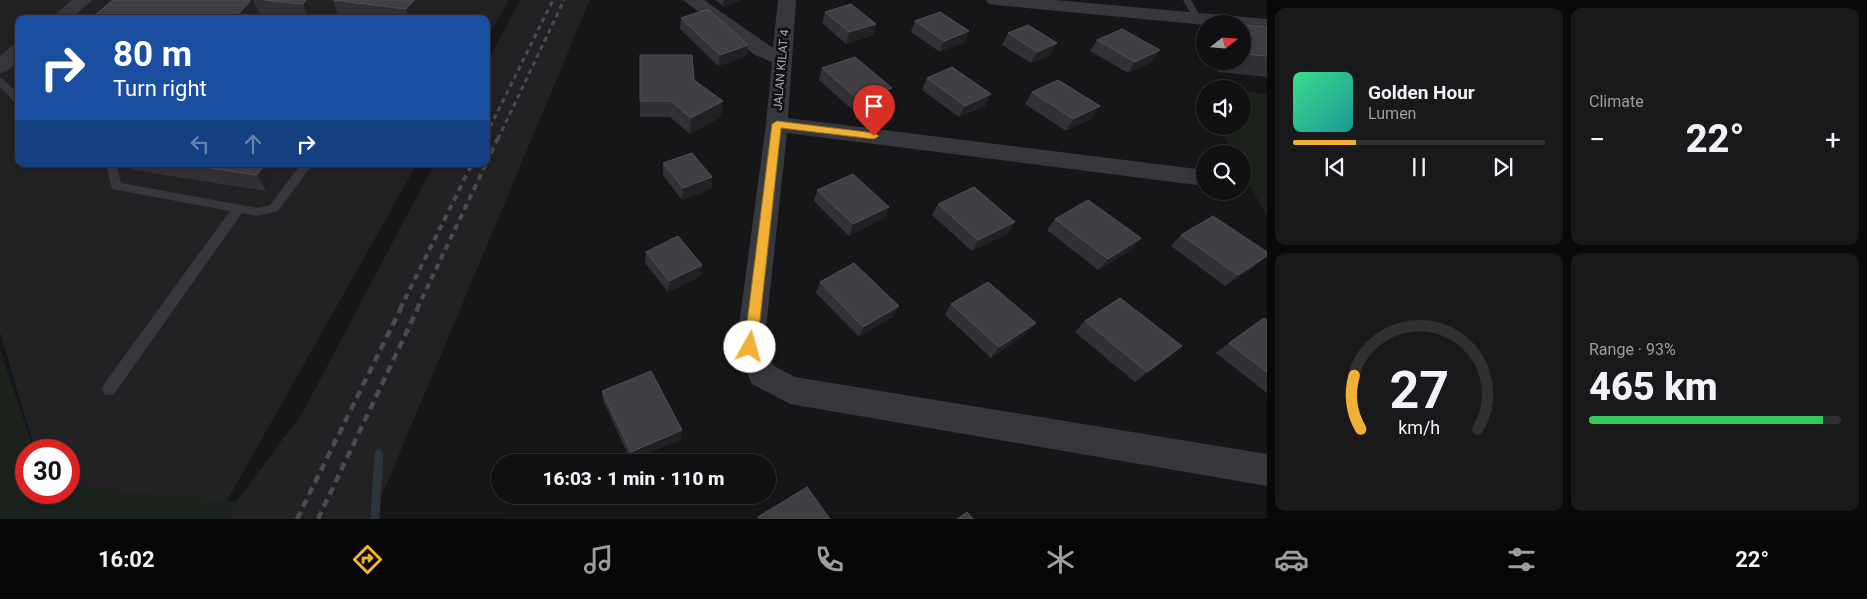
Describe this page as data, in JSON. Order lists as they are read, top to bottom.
{
  "streets": {
    "street": ["JALAN KILAT 4"]
  },
  "north": "right",
  "page": {
    "tile": [
      "Climate",
      ["Range · 93%", "465 km"]
    ],
    "turn": ["80 m", "Turn right"],
    "song": ["Golden Hour", "Lumen"],
    "heat": ["−", "22°", "+"],
    "limit": "30",
    "trip": "16:03 · 1 min · 110 m",
    "tabs": ["16:02", "22°"],
    "gauge": ["27", "km/h"]
  }
}
